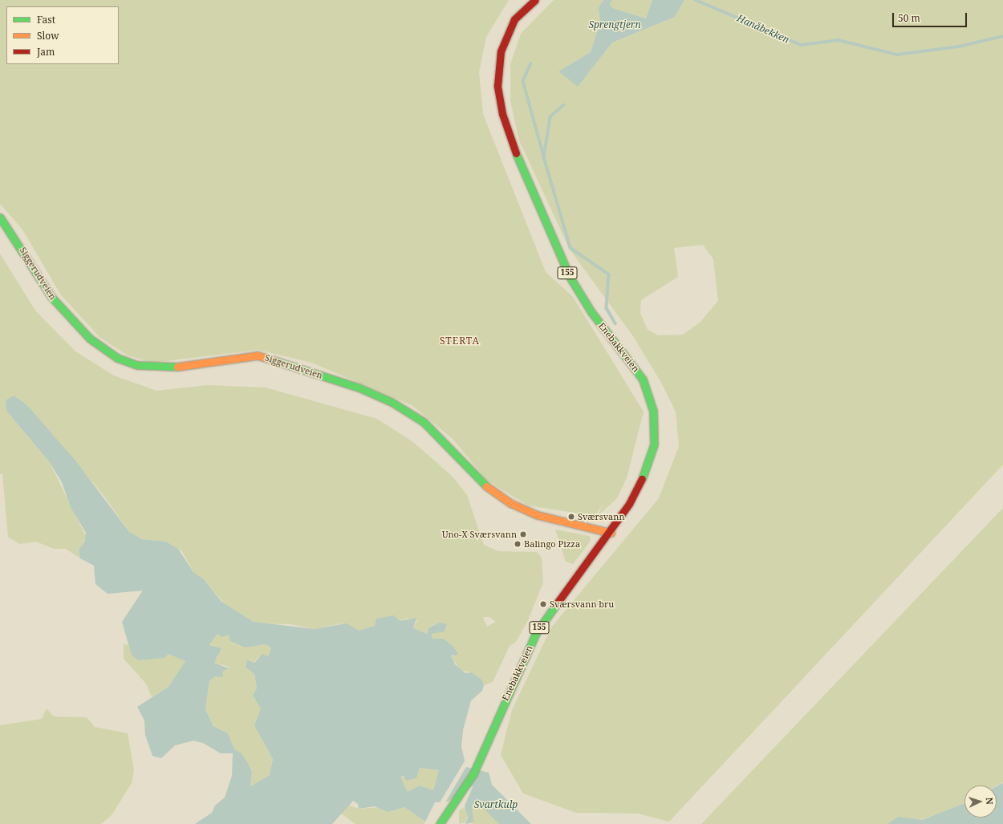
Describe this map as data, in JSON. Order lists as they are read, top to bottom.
{
  "streets": {
    "main road": ["155", "Siggerudveien", "Enebakkveien"]
  },
  "crossings": [
    ["Siggerudveien", "Enebakkveien"]
  ],
  "districts": ["STERTA"],
  "water": ["Sprengtjern", "Hanåbekken", "Svartkulp"],
  "places": [
    "Sværsvann",
    "Uno-X Sværsvann",
    "Balingo Pizza",
    "Sværsvann bru"
  ],
  "legend": ["Fast", "Slow", "Jam"],
  "scale_bar": "50 m",
  "north": "right"
}
